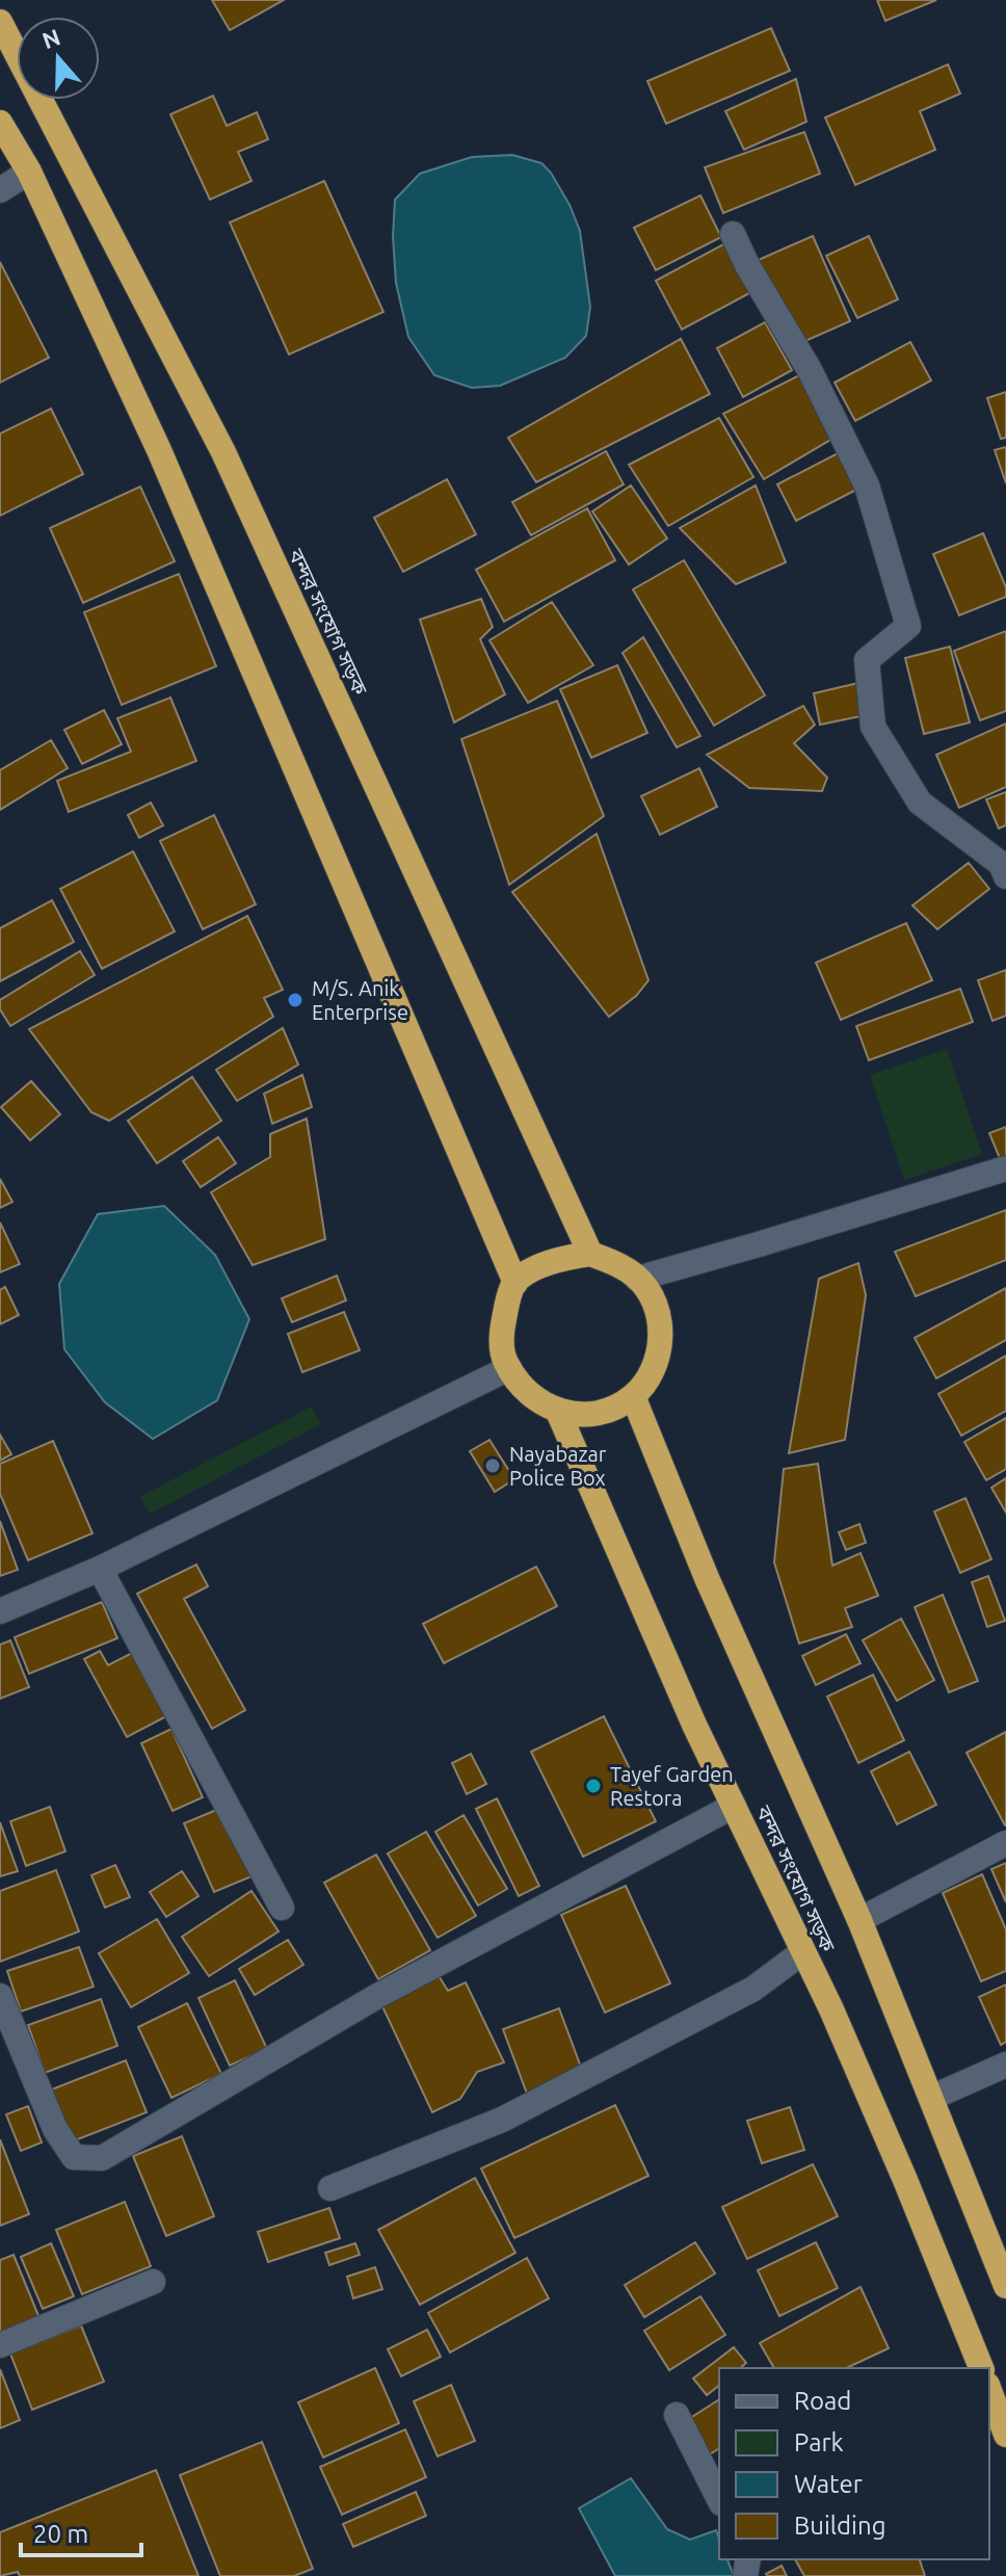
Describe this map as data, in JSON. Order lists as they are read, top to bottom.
{
  "streets": {
    "highway": ["বন্দর সংযোগ সড়ক"]
  },
  "places": ["M/S. Anik Enterprise", "Nayabazar Police Box", "Tayef Garden Restora"],
  "legend": [
    "Road",
    "Park",
    "Water",
    "Building"
  ],
  "scale_bar": "20 m",
  "north": "top"
}
